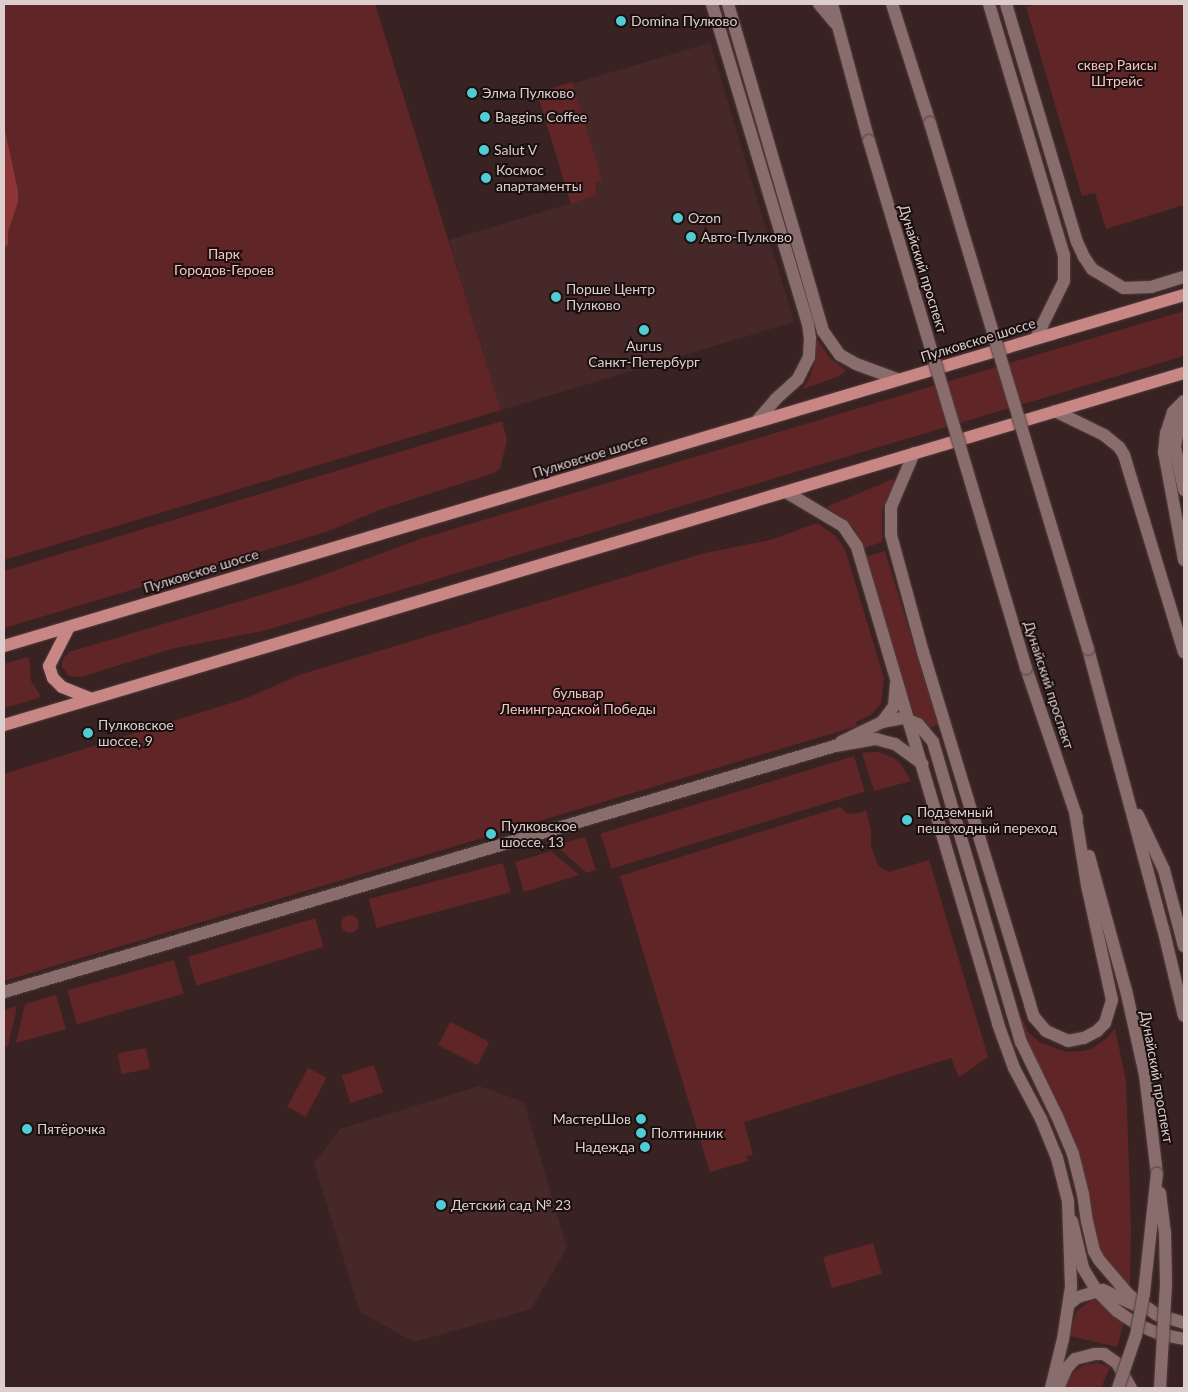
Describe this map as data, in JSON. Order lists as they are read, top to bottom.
{
  "streets": {
    "main road": ["Дунайский проспект", "Пулковское шоссе"]
  },
  "parks": ["сквер Раисы Штрейс", "Парк Городов-Героев", "бульвар Ленинградской Победы"],
  "places": [
    "Domina Пулково",
    "Элма Пулково",
    "Baggins Coffee",
    "Salut V",
    "Космос апартаменты",
    "Ozon",
    "Авто-Пулково",
    "Порше Центр Пулково",
    "Aurus Санкт-Петербург",
    "Пулковское шоссе, 9",
    "Подземный пешеходный переход",
    "Пулковское шоссе, 13",
    "МастерШов",
    "Пятёрочка",
    "Полтинник",
    "Надежда",
    "Детский сад № 23"
  ]
}
